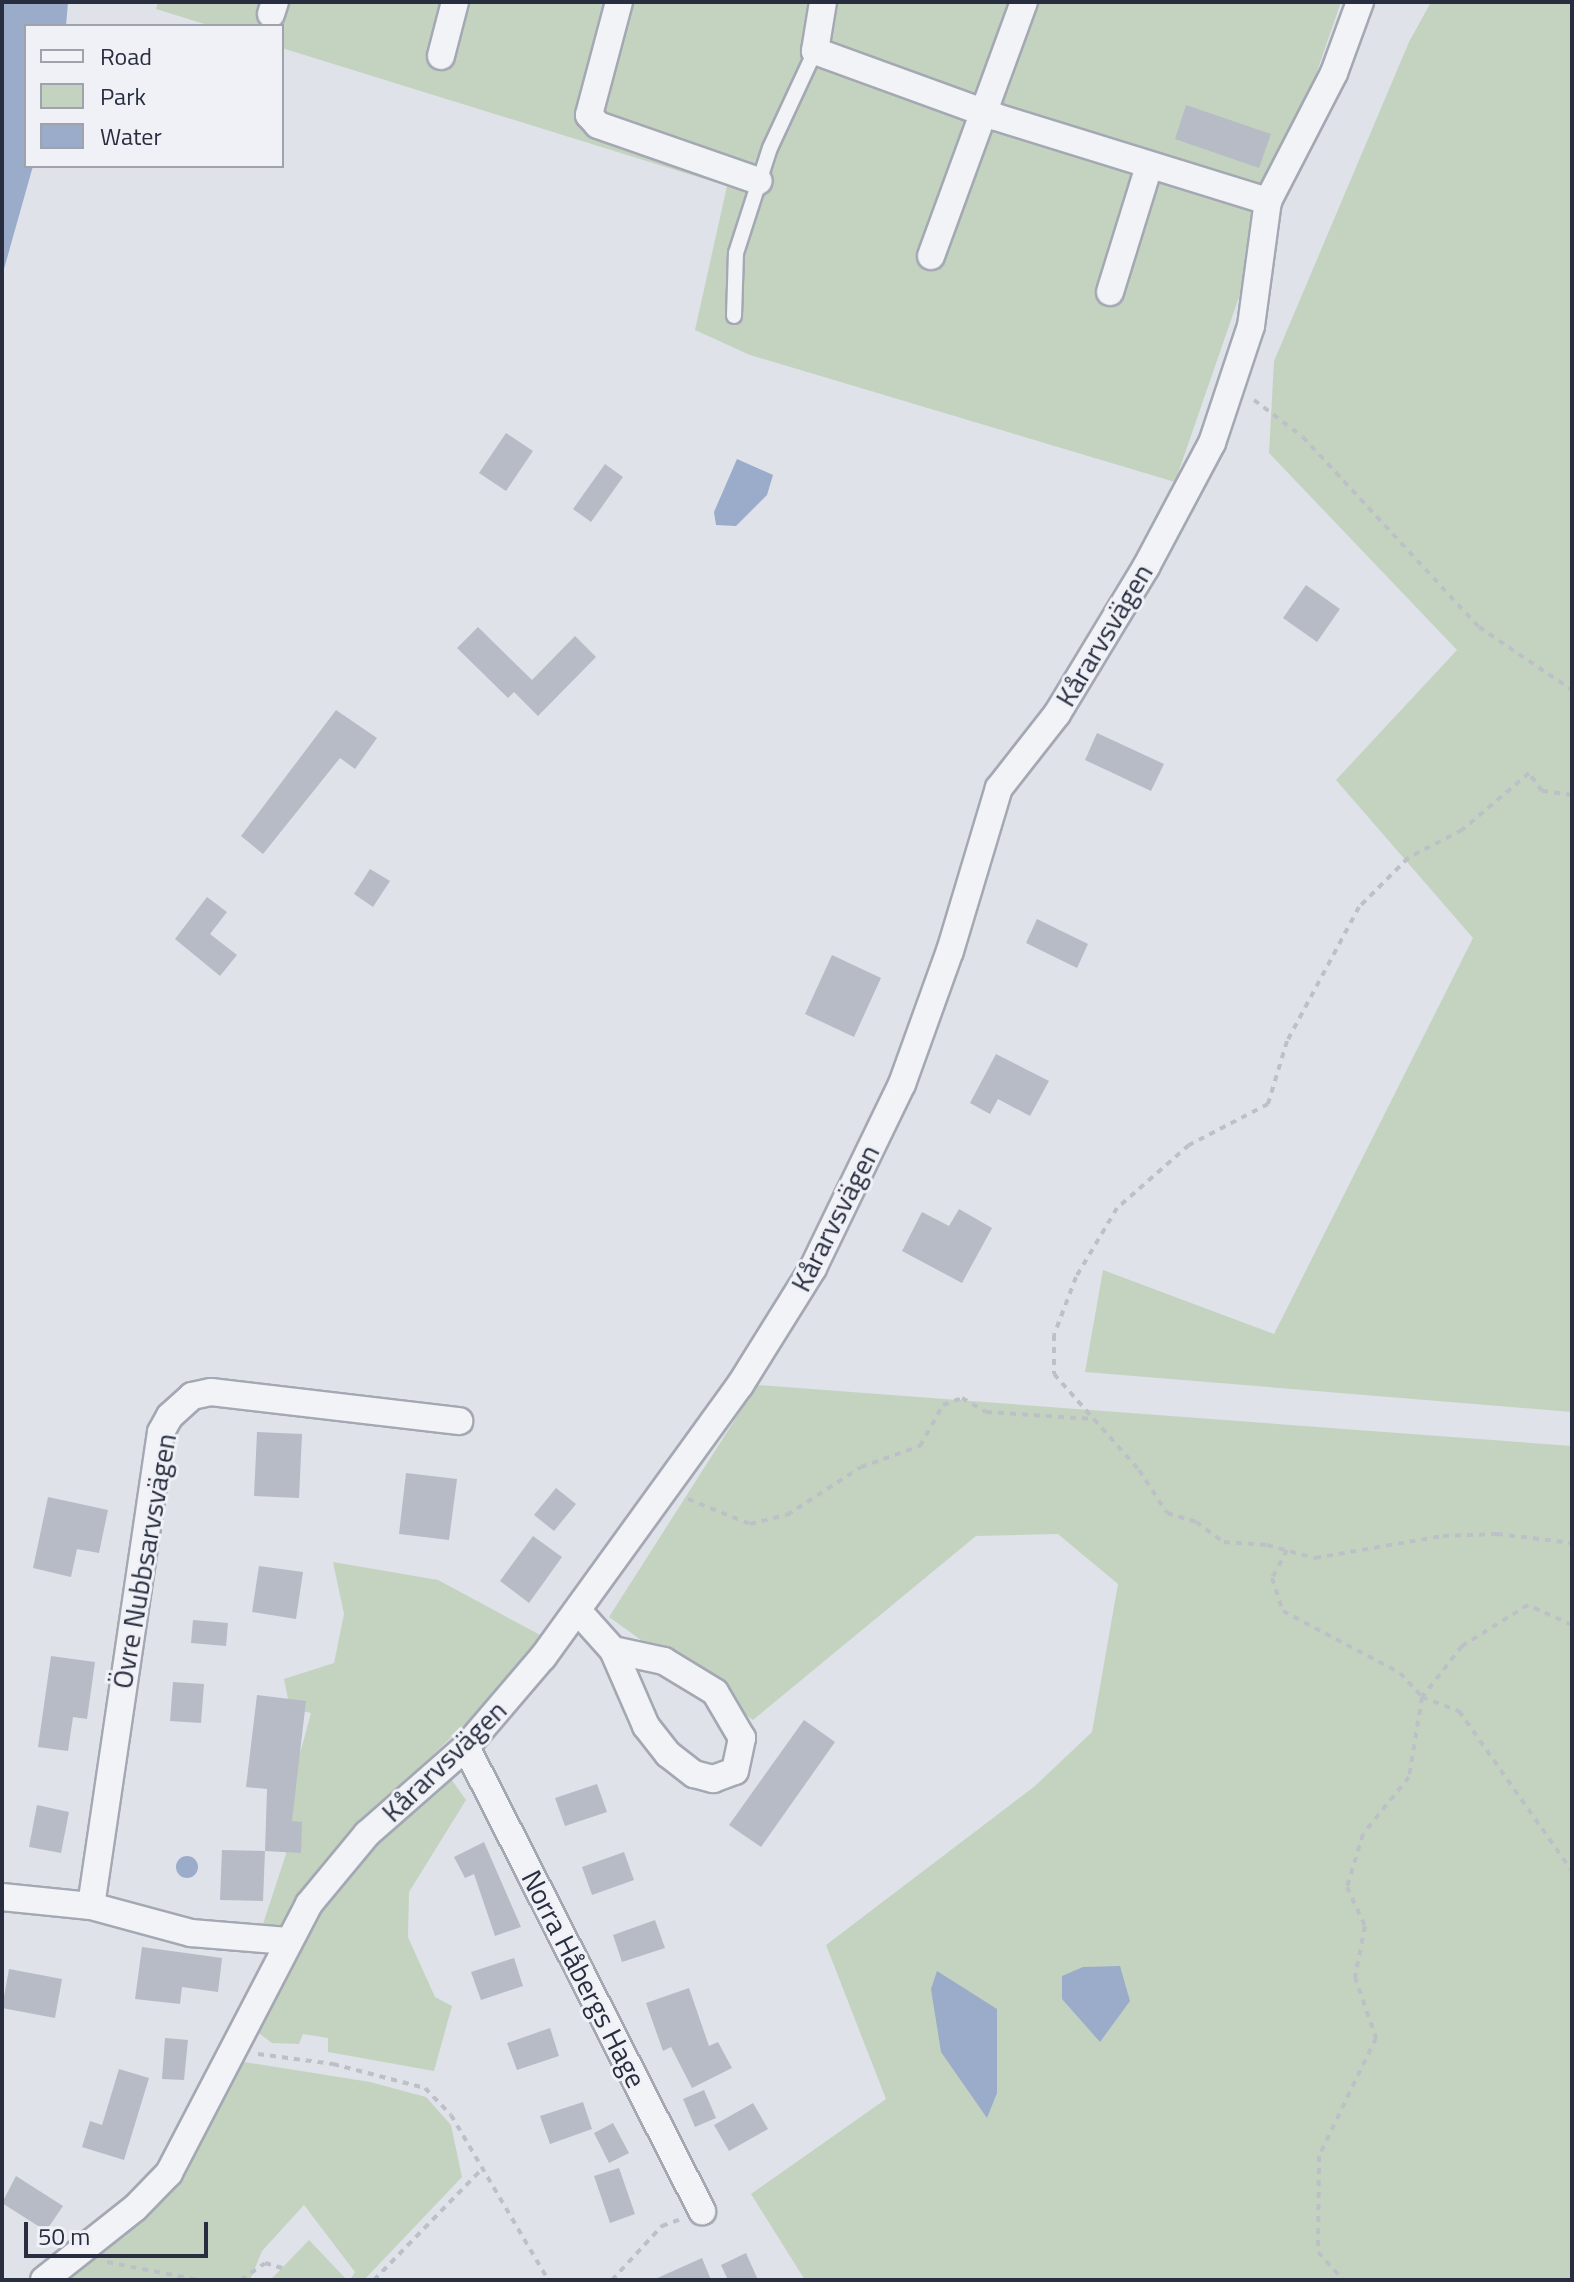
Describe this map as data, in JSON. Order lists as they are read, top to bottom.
{
  "streets": {
    "street": ["Kårarvsvägen", "Övre Nubbsarvsvägen", "Norra Håbergs Hage"]
  },
  "crossings": [
    ["Kårarvsvägen", "Norra Håbergs Hage"]
  ],
  "legend": ["Road", "Park", "Water"],
  "scale_bar": "50 m"
}
